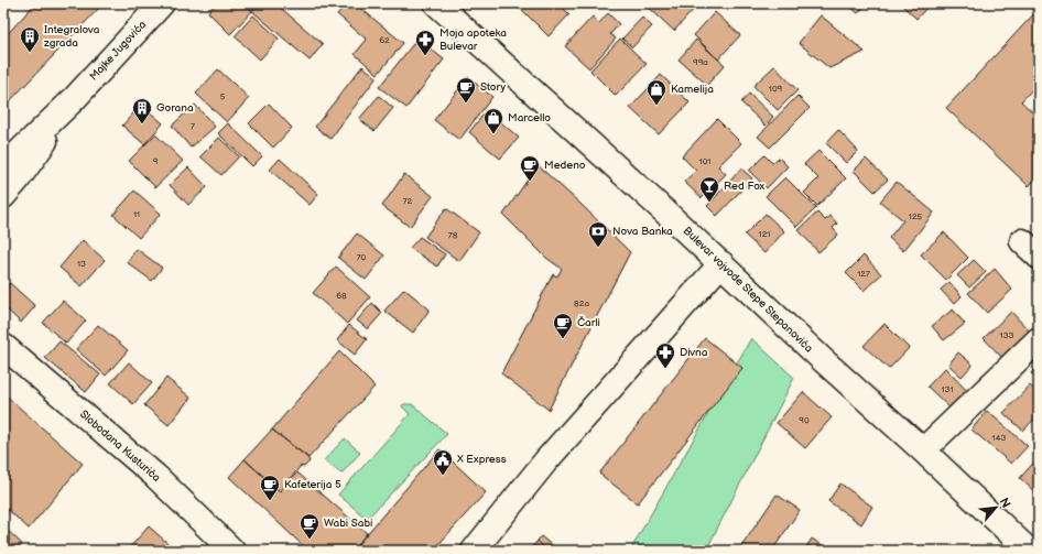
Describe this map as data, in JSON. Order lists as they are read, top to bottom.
{
  "streets": {
    "street": ["Majke Jugovića", "Bulevar vojvode Stepe Stepanovića", "Slobodana Kusturića"]
  },
  "places": {
    "building": ["Integralova zgrada", "Gorana"],
    "pharmacy": ["Moja apoteka Bulevar", "Divna"],
    "cafe": [
      "Story",
      "Medeno",
      "Čarli",
      "Kafeterija 5",
      "Wabi Sabi"
    ],
    "shop": ["Kamelija", "Marcello"],
    "bar": ["Red Fox"],
    "bank": ["Nova Banka"],
    "public building": ["X Express"]
  },
  "house_numbers": [
    "62",
    "99a",
    "109",
    "5",
    "7",
    "9",
    "101",
    "72",
    "11",
    "125",
    "121",
    "78",
    "70",
    "13",
    "127",
    "68",
    "82a",
    "133",
    "131",
    "90",
    "143"
  ],
  "north": "top right"
}
